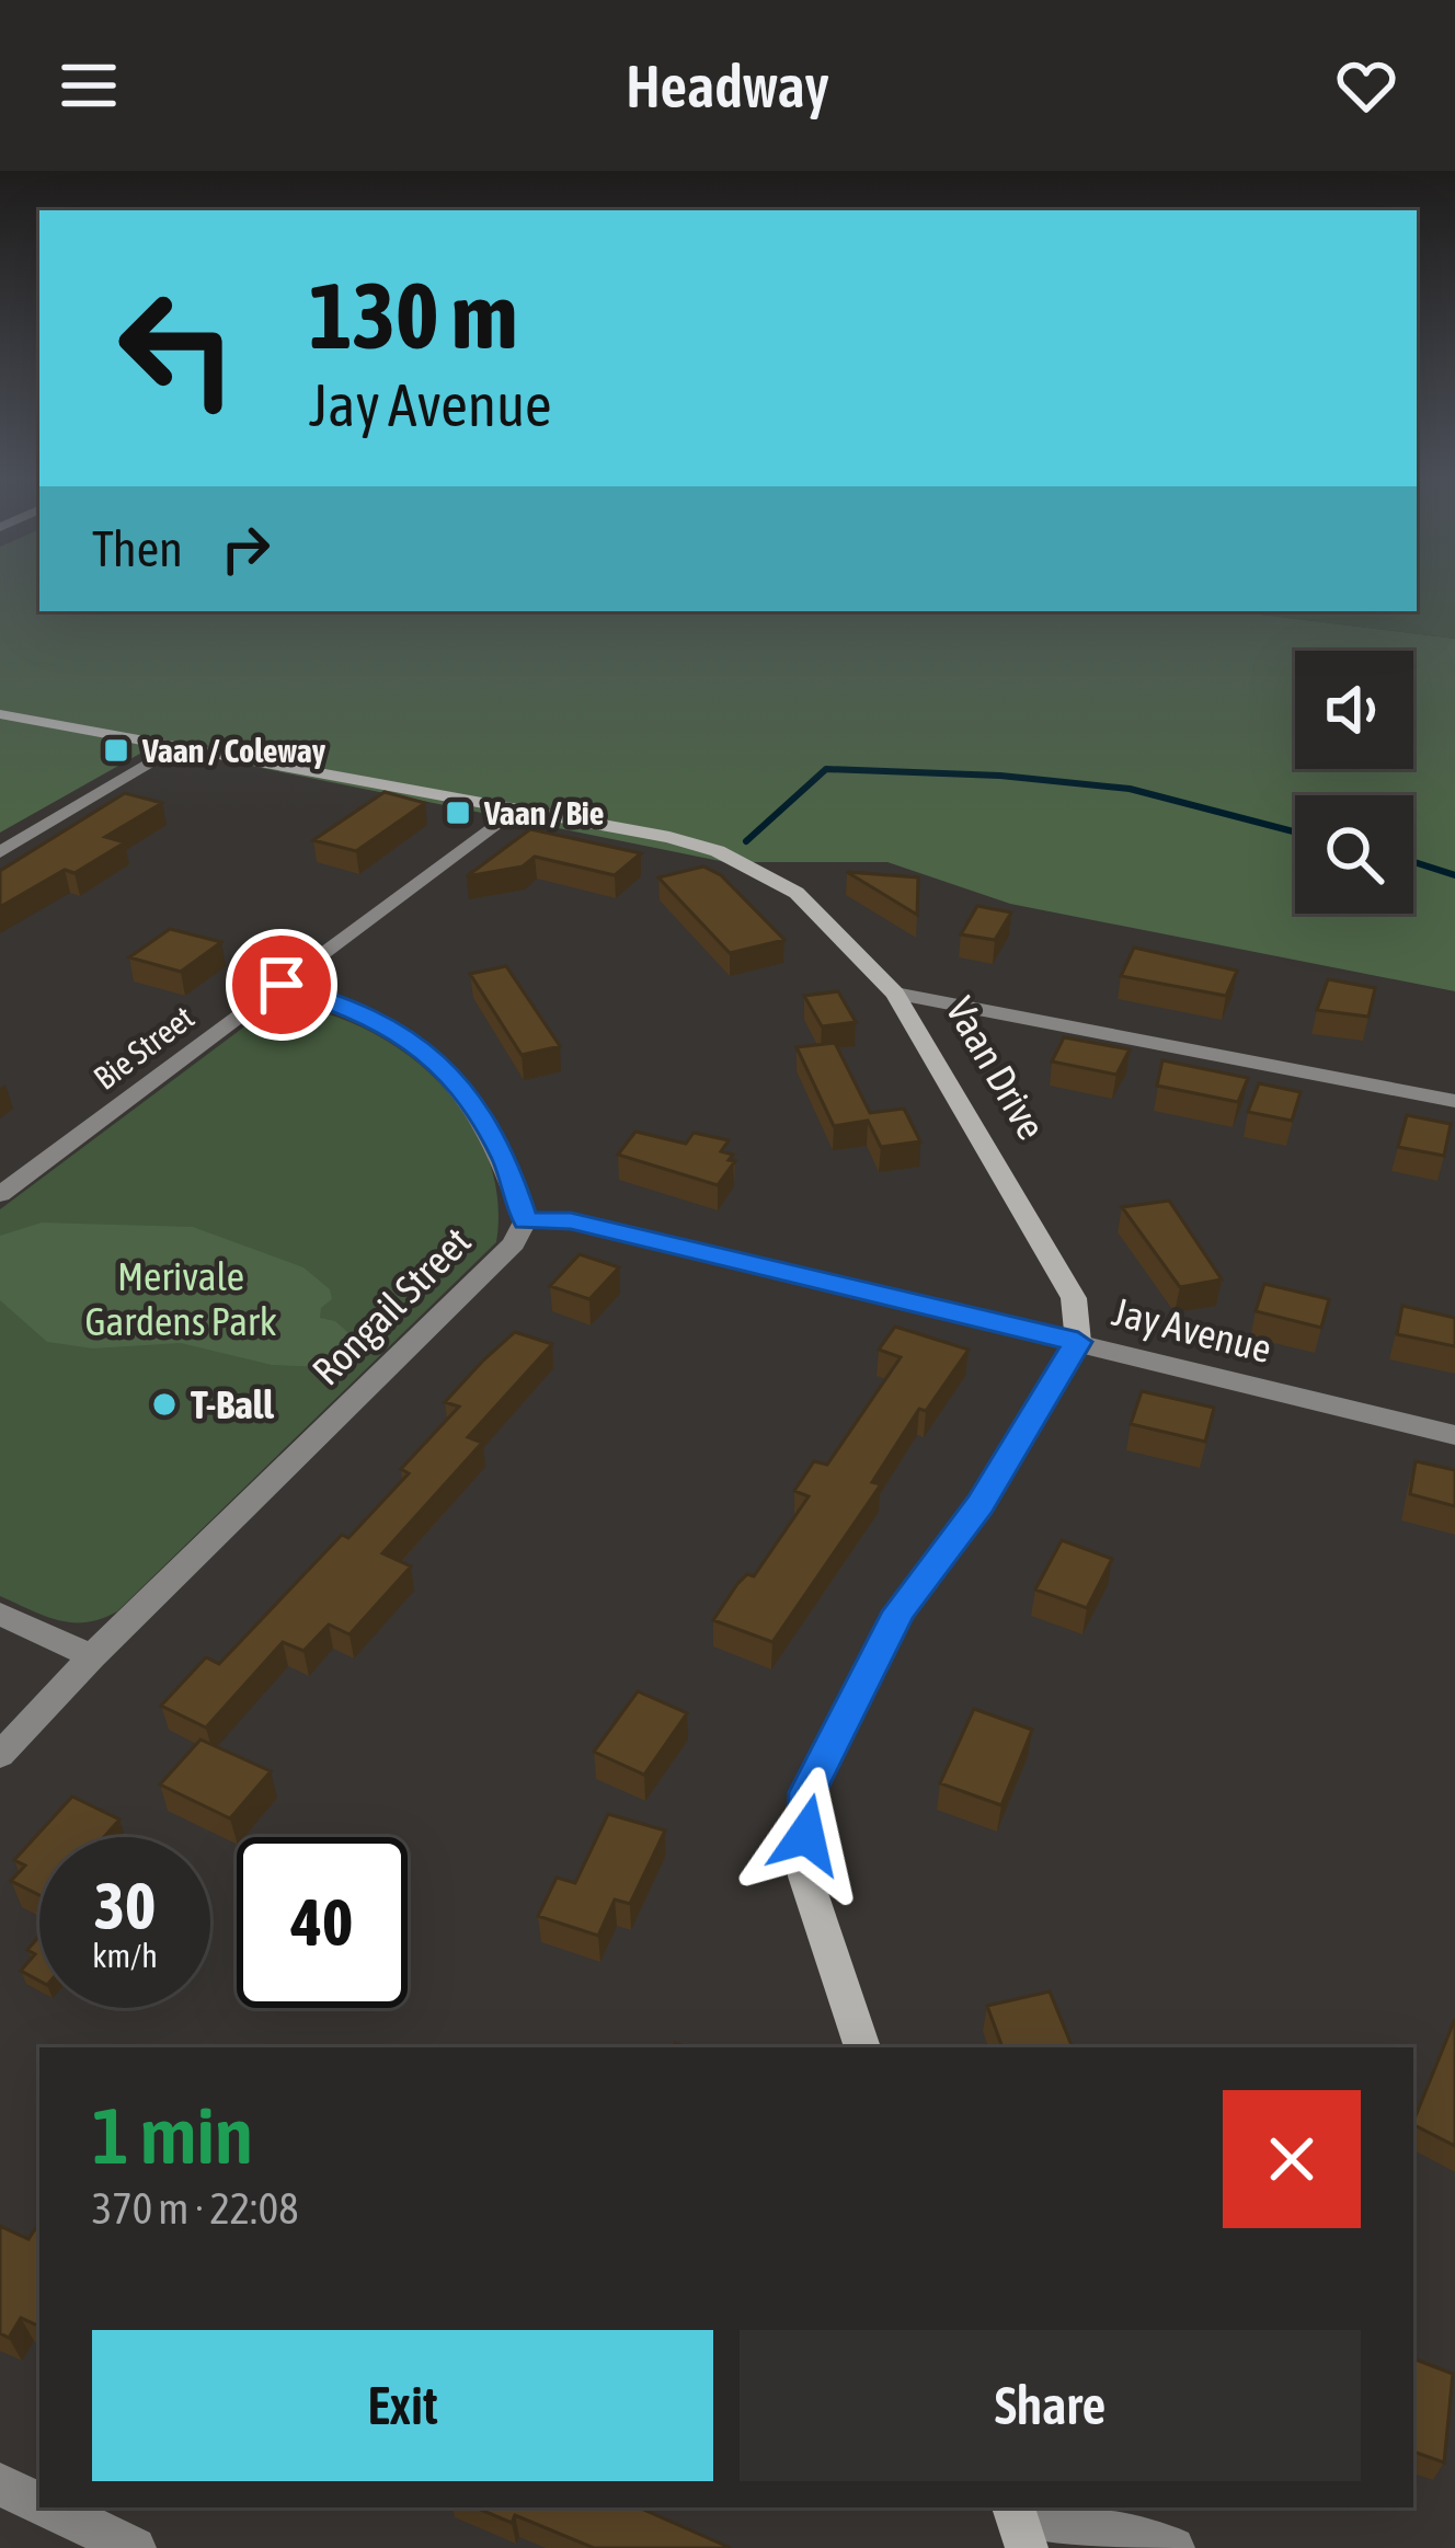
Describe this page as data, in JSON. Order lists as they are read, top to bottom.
{
  "streets": {
    "street": [
      "Bie Street",
      "Vaan Drive",
      "Rongail Street",
      "Jay Avenue"
    ]
  },
  "crossings": [
    ["Bie Street", "Vaan Drive"],
    ["Bie Street", "Rongail Street"],
    ["Vaan Drive", "Jay Avenue"],
    ["Rongail Street", "Jay Avenue"]
  ],
  "parks": ["Merivale Gardens Park"],
  "places": {
    "transit": ["Vaan / Coleway", "Vaan / Bie"],
    "other": ["T-Ball"]
  },
  "page": {
    "header": "Headway",
    "turn": ["130 m", "Jay Avenue"],
    "then": "Then",
    "speed": "30 km/h",
    "limit": "40",
    "heading": ["1 min", "370 m · 22:08"],
    "buttons": ["Exit", "Share"]
  }
}
